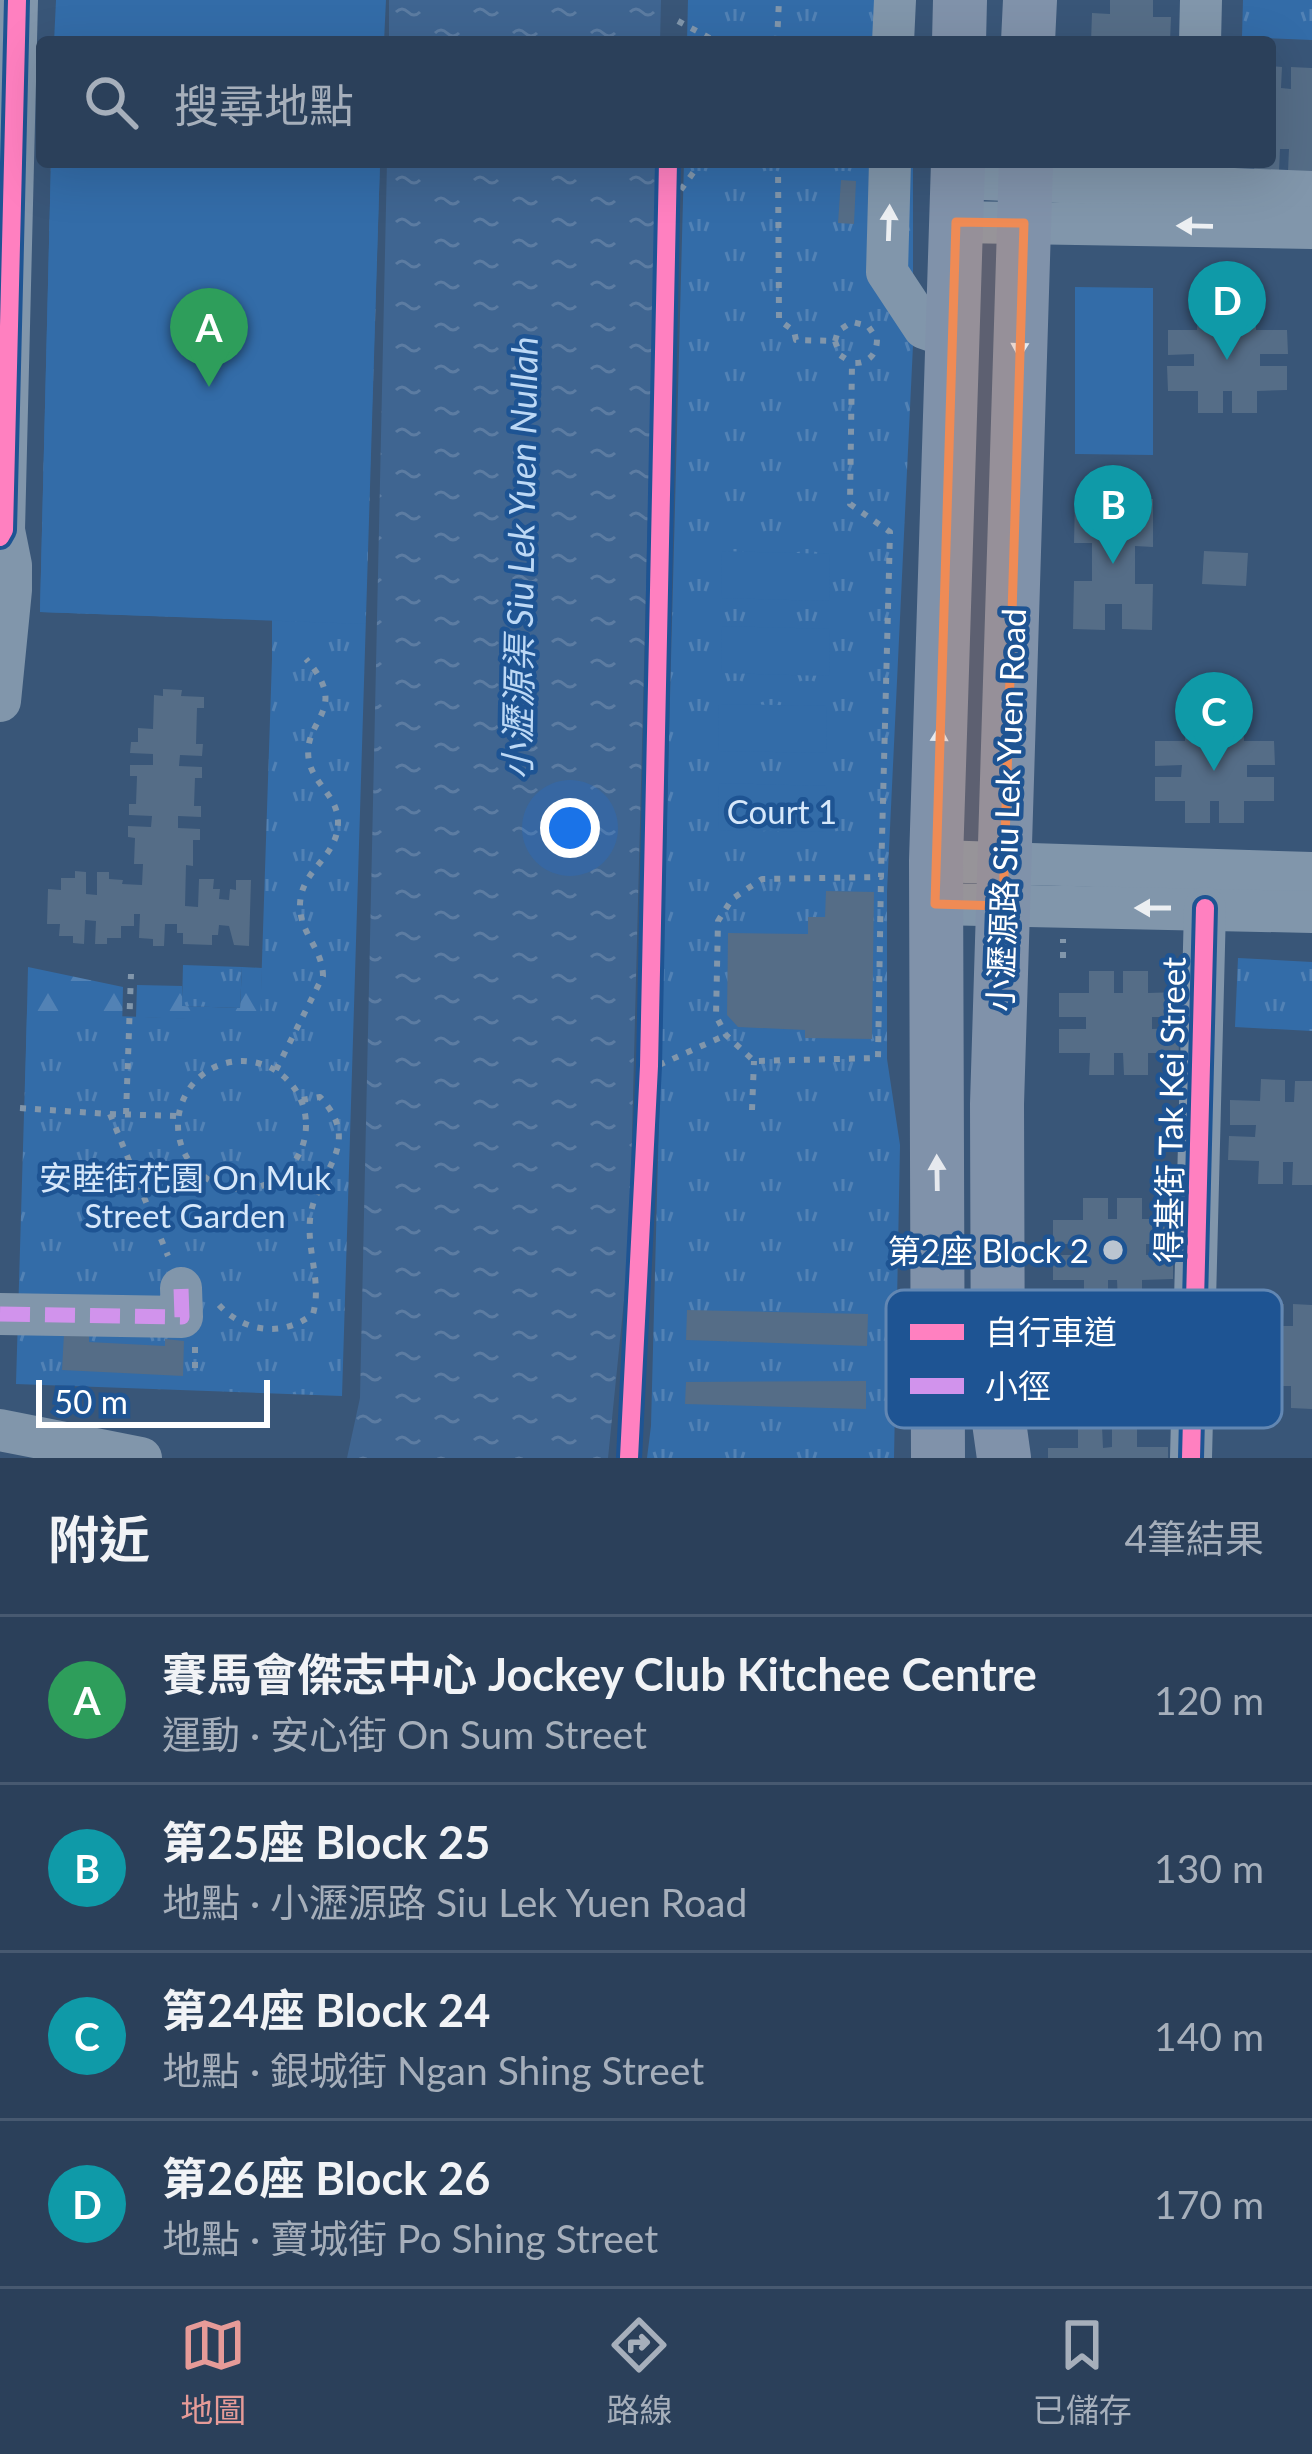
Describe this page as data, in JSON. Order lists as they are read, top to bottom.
{
  "streets": {
    "main road": ["小瀝源路 Siu Lek Yuen Road"],
    "street": ["得基街 Tak Kei Street"]
  },
  "water": ["小瀝源渠 Siu Lek Yuen Nullah"],
  "parks": ["Court 1", "安睦街花園 On Muk Street Garden"],
  "places": ["第2座 Block 2"],
  "legend": ["自行車道", "小徑"],
  "scale_bar": "50 m",
  "page": {
    "search": "搜尋地點",
    "pins": [
      "D",
      "A",
      "B",
      "C"
    ],
    "scale": "50 m",
    "heading": ["附近", "4筆結果"],
    "list": [
      {
        "mark": "A",
        "name": "賽馬會傑志中心 Jockey Club Kitchee Centre",
        "note": "運動 · 安心街 On Sum Street",
        "value": "120 m"
      },
      {
        "mark": "B",
        "name": "第25座 Block 25",
        "note": "地點 · 小瀝源路 Siu Lek Yuen Road",
        "value": "130 m"
      },
      {
        "mark": "C",
        "name": "第24座 Block 24",
        "note": "地點 · 銀城街 Ngan Shing Street",
        "value": "140 m"
      },
      {
        "mark": "D",
        "name": "第26座 Block 26",
        "note": "地點 · 寶城街 Po Shing Street",
        "value": "170 m"
      }
    ],
    "nav": ["地圖", "路線", "已儲存"]
  }
}
